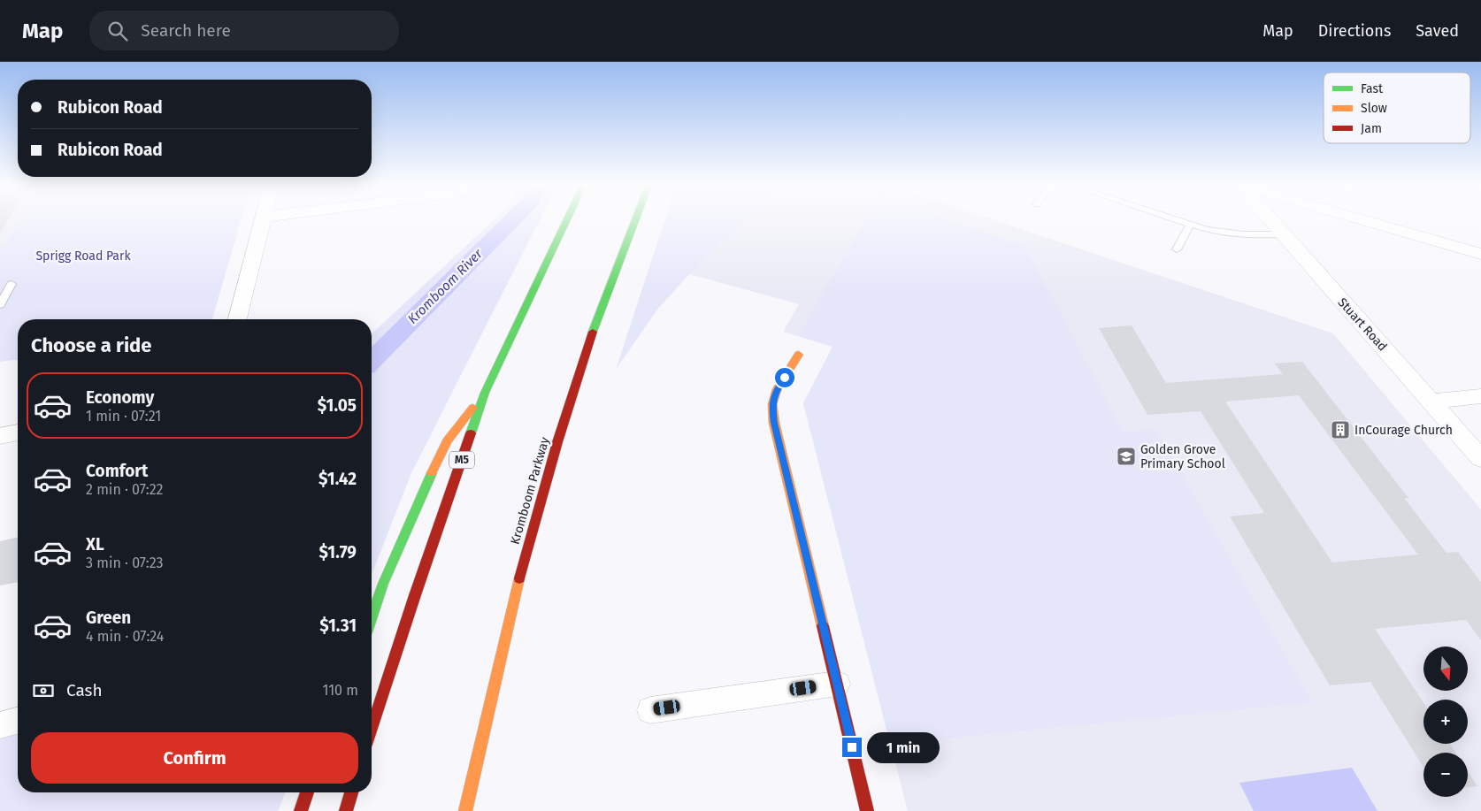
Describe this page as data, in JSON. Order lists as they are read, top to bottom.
{
  "streets": {
    "main road": ["M5", "Kromboom Parkway"],
    "street": ["Stuart Road"]
  },
  "water": ["Kromboom River"],
  "parks": ["Sprigg Road Park"],
  "places": {
    "building": ["InCourage Church"],
    "school or university": ["Golden Grove Primary School"]
  },
  "legend": ["Fast", "Slow", "Jam"],
  "north": "bottom",
  "page": {
    "header": "Map",
    "search": "Search here",
    "nav": ["Map", "Directions", "Saved"],
    "banner": ["Rubicon Road", "Rubicon Road"],
    "heading": "Choose a ride",
    "list": [
      {
        "name": "Economy",
        "note": "1 min · 07:21",
        "value": "$1.05"
      },
      {
        "name": "Comfort",
        "note": "2 min · 07:22",
        "value": "$1.42"
      },
      {
        "name": "XL",
        "note": "3 min · 07:23",
        "value": "$1.79"
      },
      {
        "name": "Green",
        "note": "4 min · 07:24",
        "value": "$1.31"
      }
    ],
    "map_buttons": ["+", "−"],
    "pay": ["Cash", "110 m"],
    "buttons": "Confirm",
    "bubble": "1 min"
  }
}
